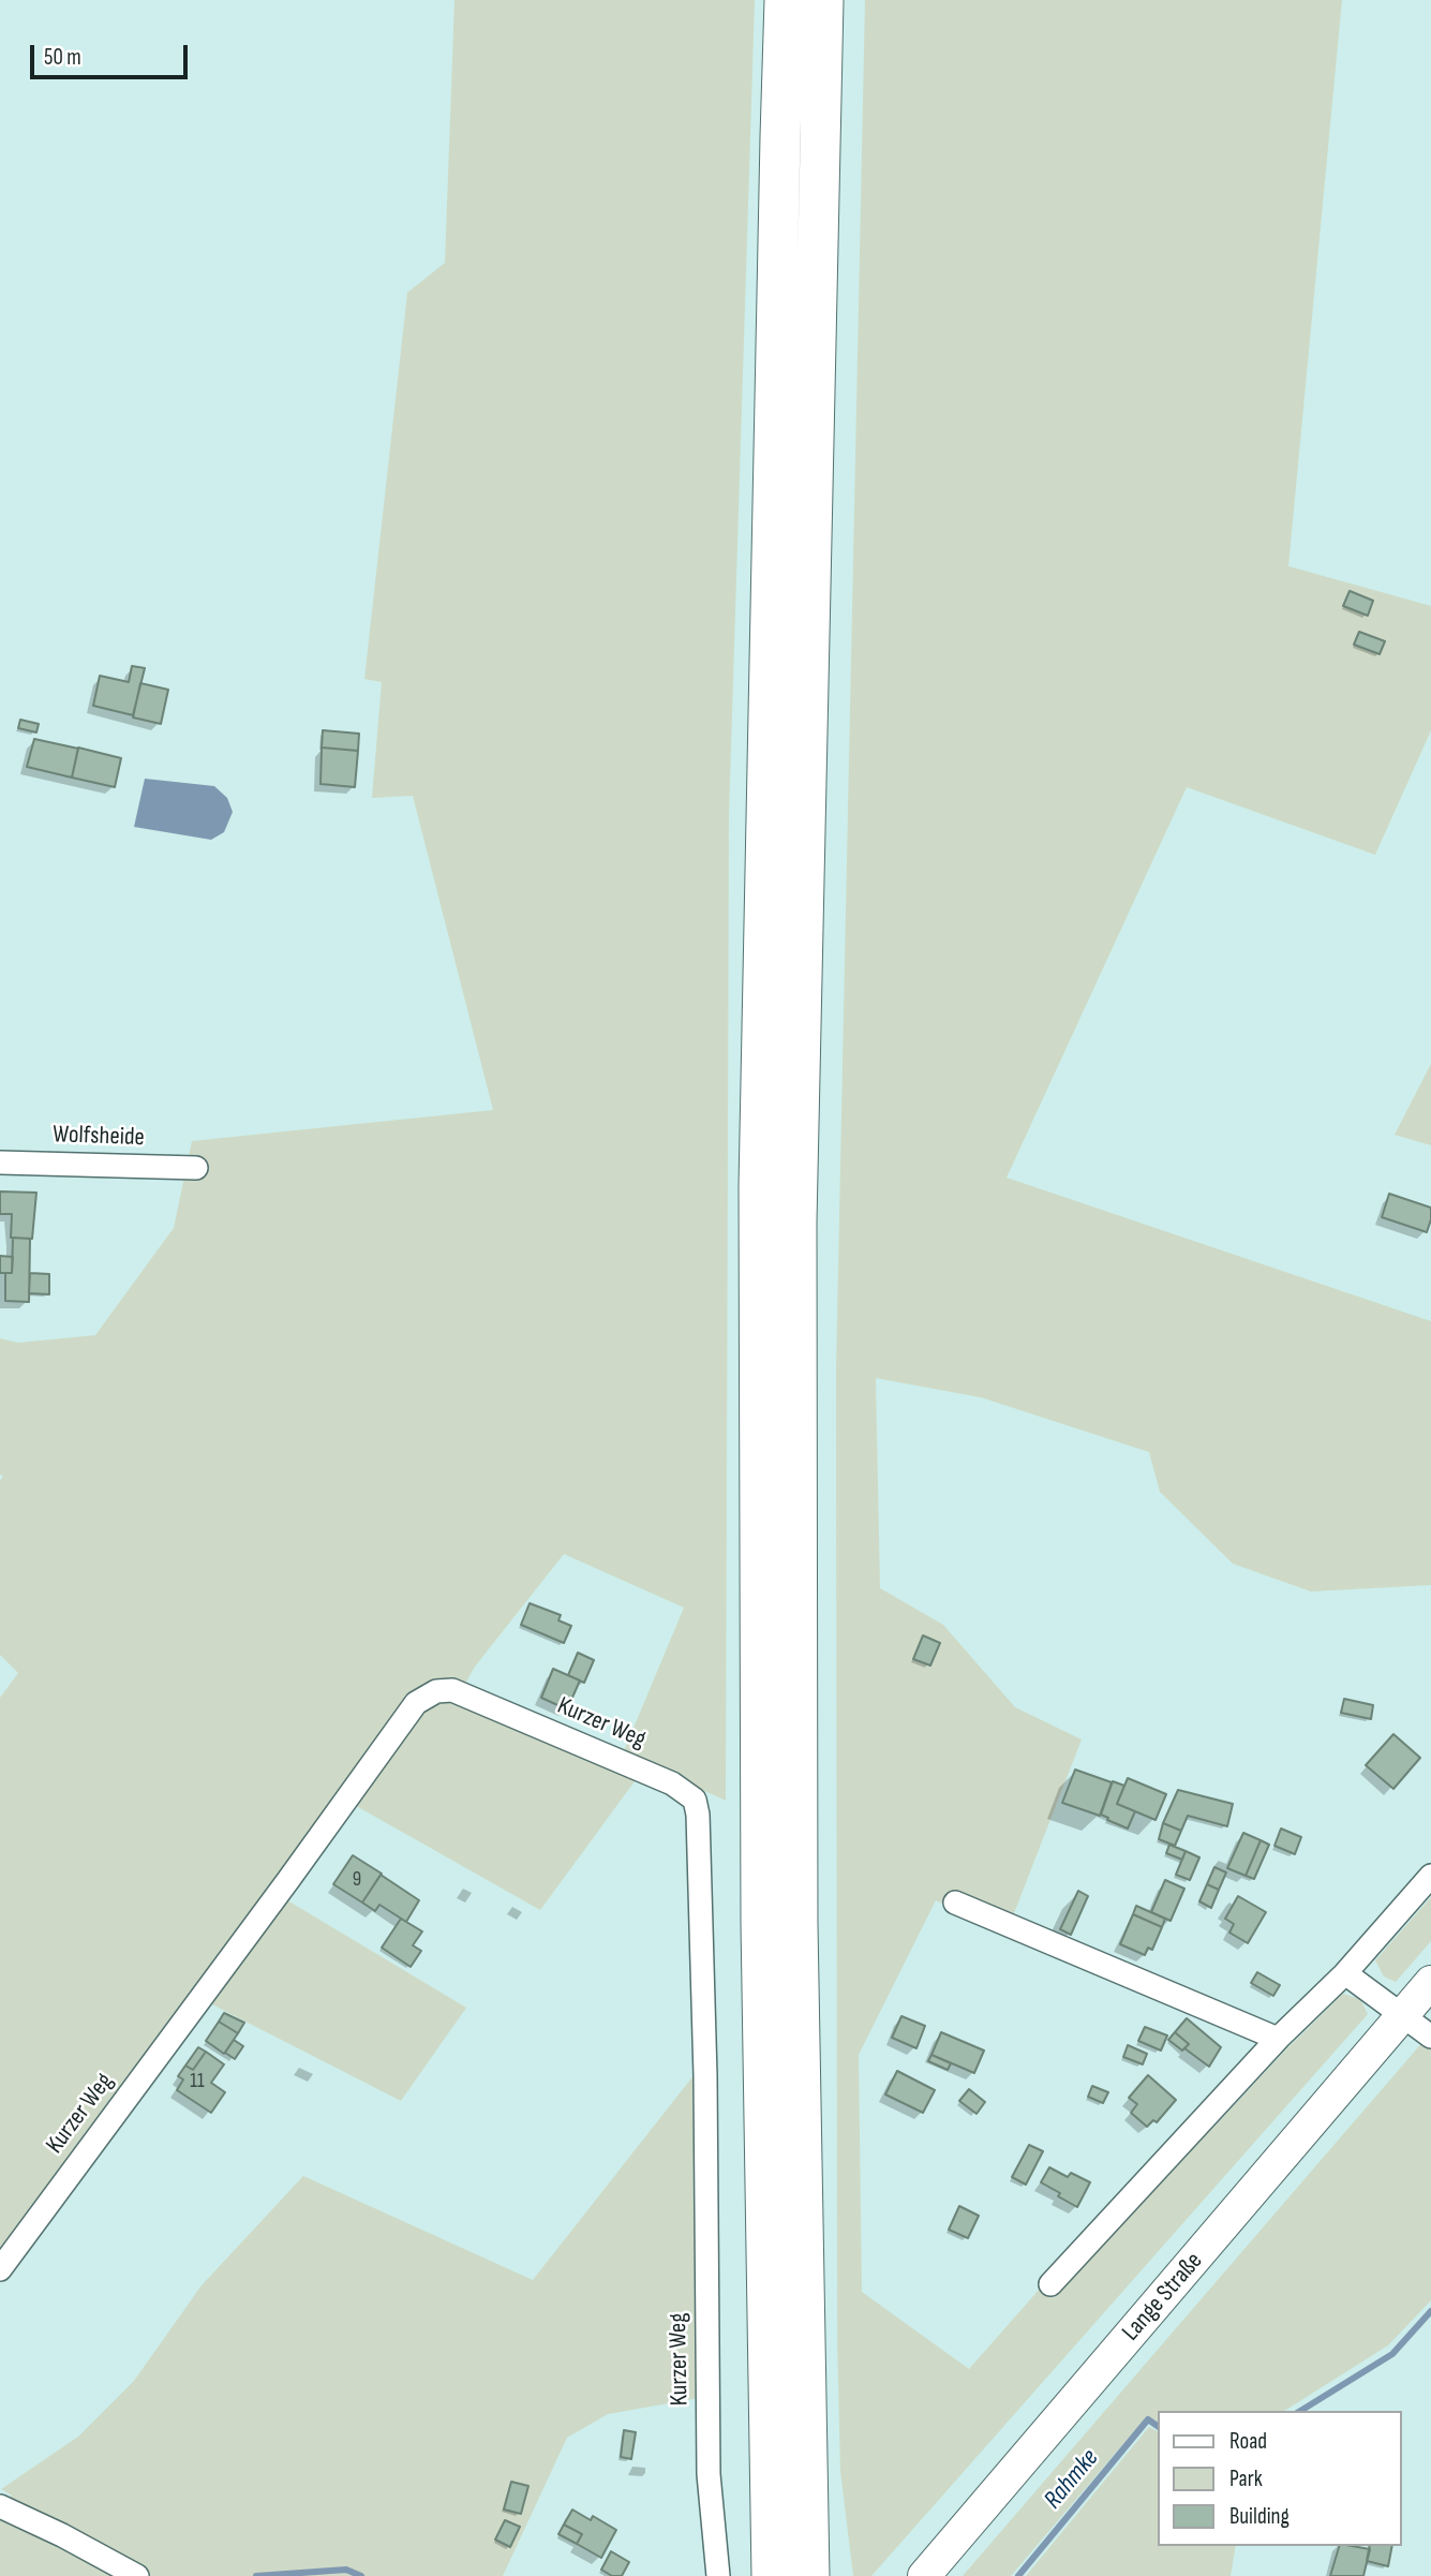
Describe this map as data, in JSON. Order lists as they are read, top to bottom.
{
  "streets": {
    "street": ["Wolfsheide", "Kurzer Weg", "Lange Straße"]
  },
  "water": ["Rahmke"],
  "house_numbers": ["9", "11"],
  "legend": ["Road", "Park", "Building"],
  "scale_bar": "50 m"
}
